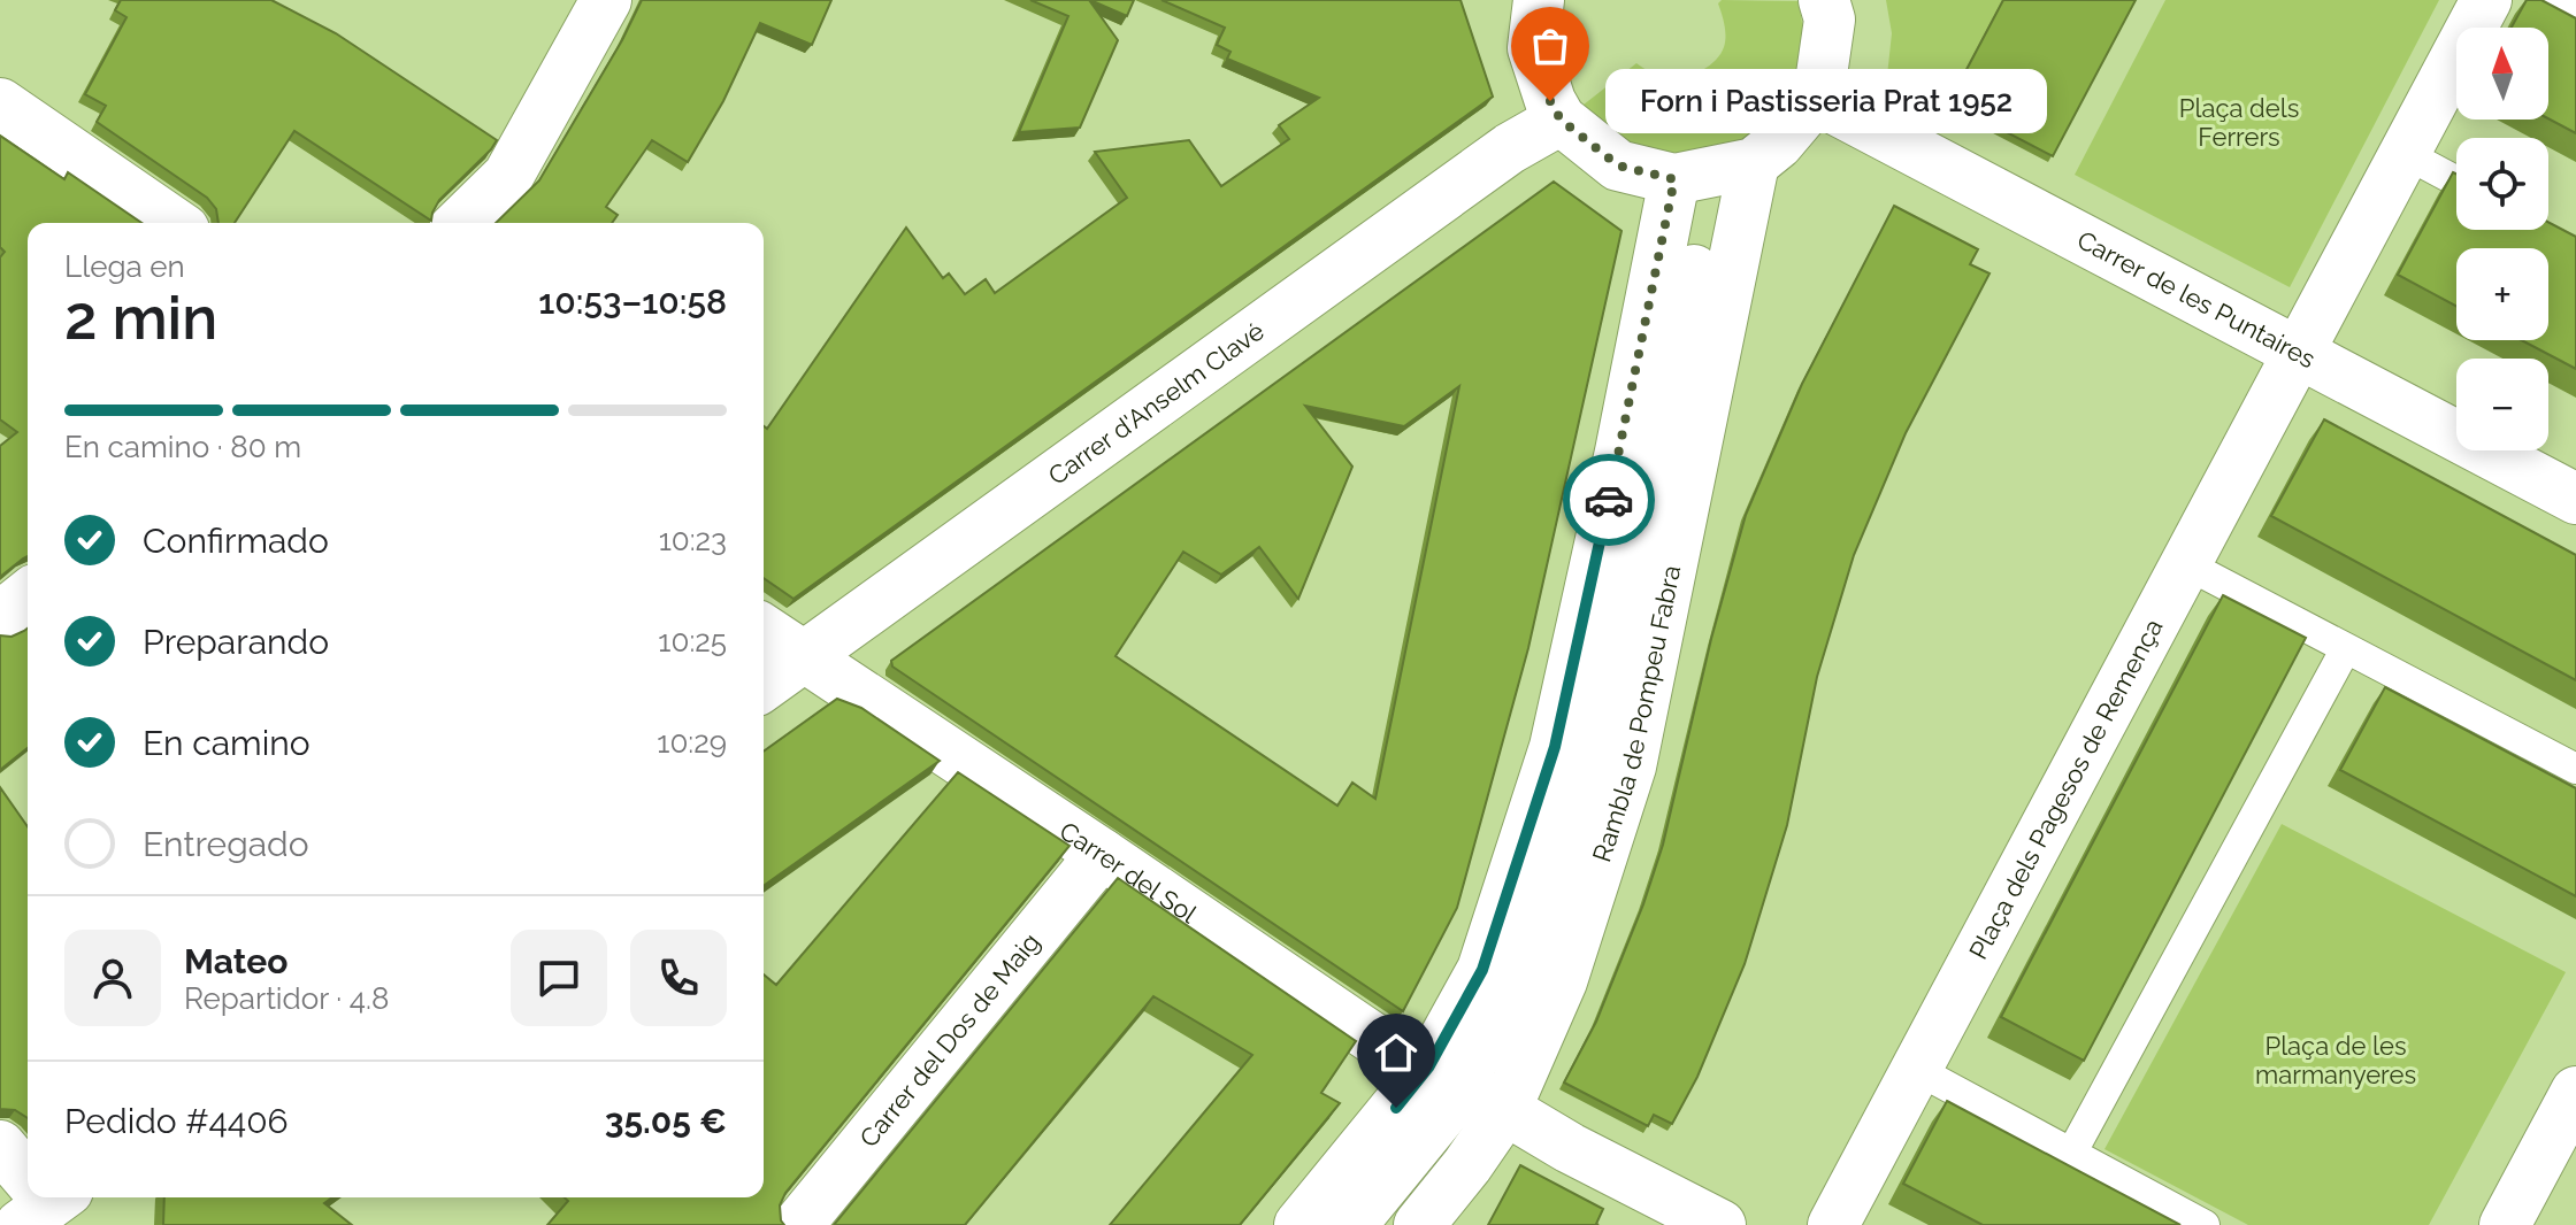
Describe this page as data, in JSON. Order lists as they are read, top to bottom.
{
  "streets": {
    "street": [
      "Carrer de les Puntaires",
      "Carrer d'Anselm Clavé",
      "Rambla de Pompeu Fabra",
      "Plaça dels Pagesos de Remença",
      "Carrer del Sol",
      "Carrer del Dos de Maig"
    ]
  },
  "crossings": [
    ["Carrer de les Puntaires", "Plaça dels Pagesos de Remença"],
    ["Carrer d'Anselm Clavé", "Carrer del Sol"],
    ["Rambla de Pompeu Fabra", "Carrer del Sol"],
    ["Carrer del Sol", "Carrer del Dos de Maig"]
  ],
  "parks": ["Plaça dels Ferrers", "Plaça de les marmanyeres"],
  "places": ["Forn i Pastisseria Prat 1952"],
  "north": "top",
  "page": {
    "map_buttons": ["+", "−"],
    "bubble": "Forn i Pastisseria Prat 1952",
    "heading": ["2 min", "Llega en", "10:53–10:58"],
    "panel": [
      "Mateo",
      "Repartidor · 4.8",
      "Pedido #4406",
      "35.05 €"
    ],
    "bar": "En camino · 80 m",
    "list": [
      ["Confirmado", "10:23"],
      ["Preparando", "10:25"],
      ["En camino", "10:29"],
      "Entregado"
    ]
  }
}
